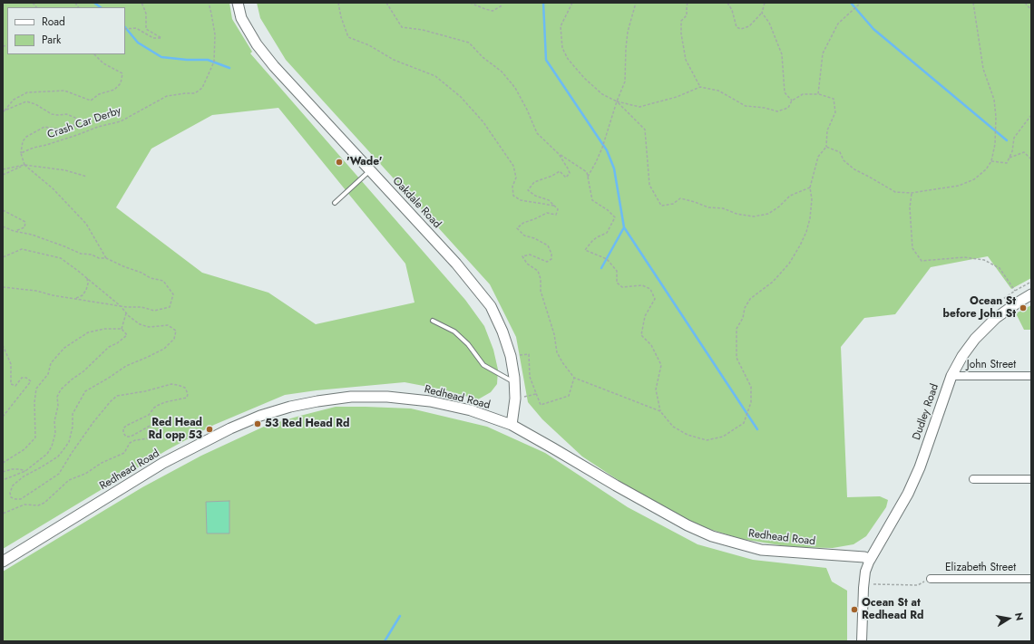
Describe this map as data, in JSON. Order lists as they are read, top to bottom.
{
  "streets": {
    "main road": ["Oakdale Road", "Redhead Road", "Dudley Road"],
    "street": ["John Street", "Elizabeth Street"],
    "path": ["Crash Car Derby"]
  },
  "crossings": [
    ["Oakdale Road", "Redhead Road"],
    ["John Street", "Dudley Road"],
    ["Redhead Road", "Dudley Road"]
  ],
  "places": [
    "'Wade'",
    "Ocean St before John St",
    "53 Red Head Rd",
    "Red Head Rd opp 53",
    "Ocean St at Redhead Rd"
  ],
  "legend": ["Road", "Park"],
  "north": "right"
}
